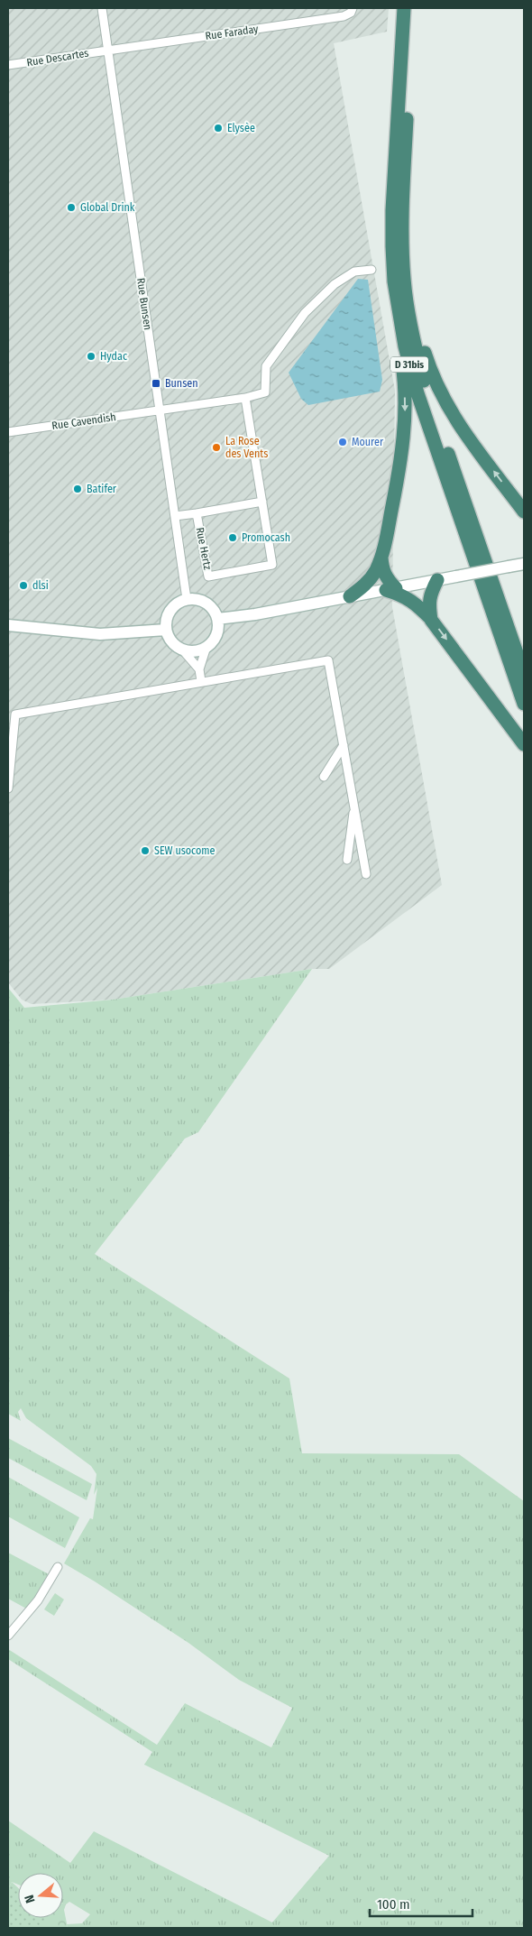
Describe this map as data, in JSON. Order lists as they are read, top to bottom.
{
  "streets": {
    "highway": ["D 31bis"],
    "street": [
      "Rue Faraday",
      "Rue Descartes",
      "Rue Bunsen",
      "Rue Cavendish",
      "Rue Hertz"
    ]
  },
  "crossings": [
    ["Rue Faraday", "Rue Descartes"],
    ["Rue Faraday", "Rue Bunsen"],
    ["Rue Descartes", "Rue Bunsen"],
    ["Rue Bunsen", "Rue Cavendish"]
  ],
  "places": {
    "other": [
      "Elysèe",
      "Global Drink",
      "Hydac",
      "Mourer",
      "La Rose des Vents",
      "Batifer",
      "Promocash",
      "dlsi",
      "SEW usocome"
    ],
    "transit": ["Bunsen"]
  },
  "scale_bar": "100 m",
  "north": "left"
}
